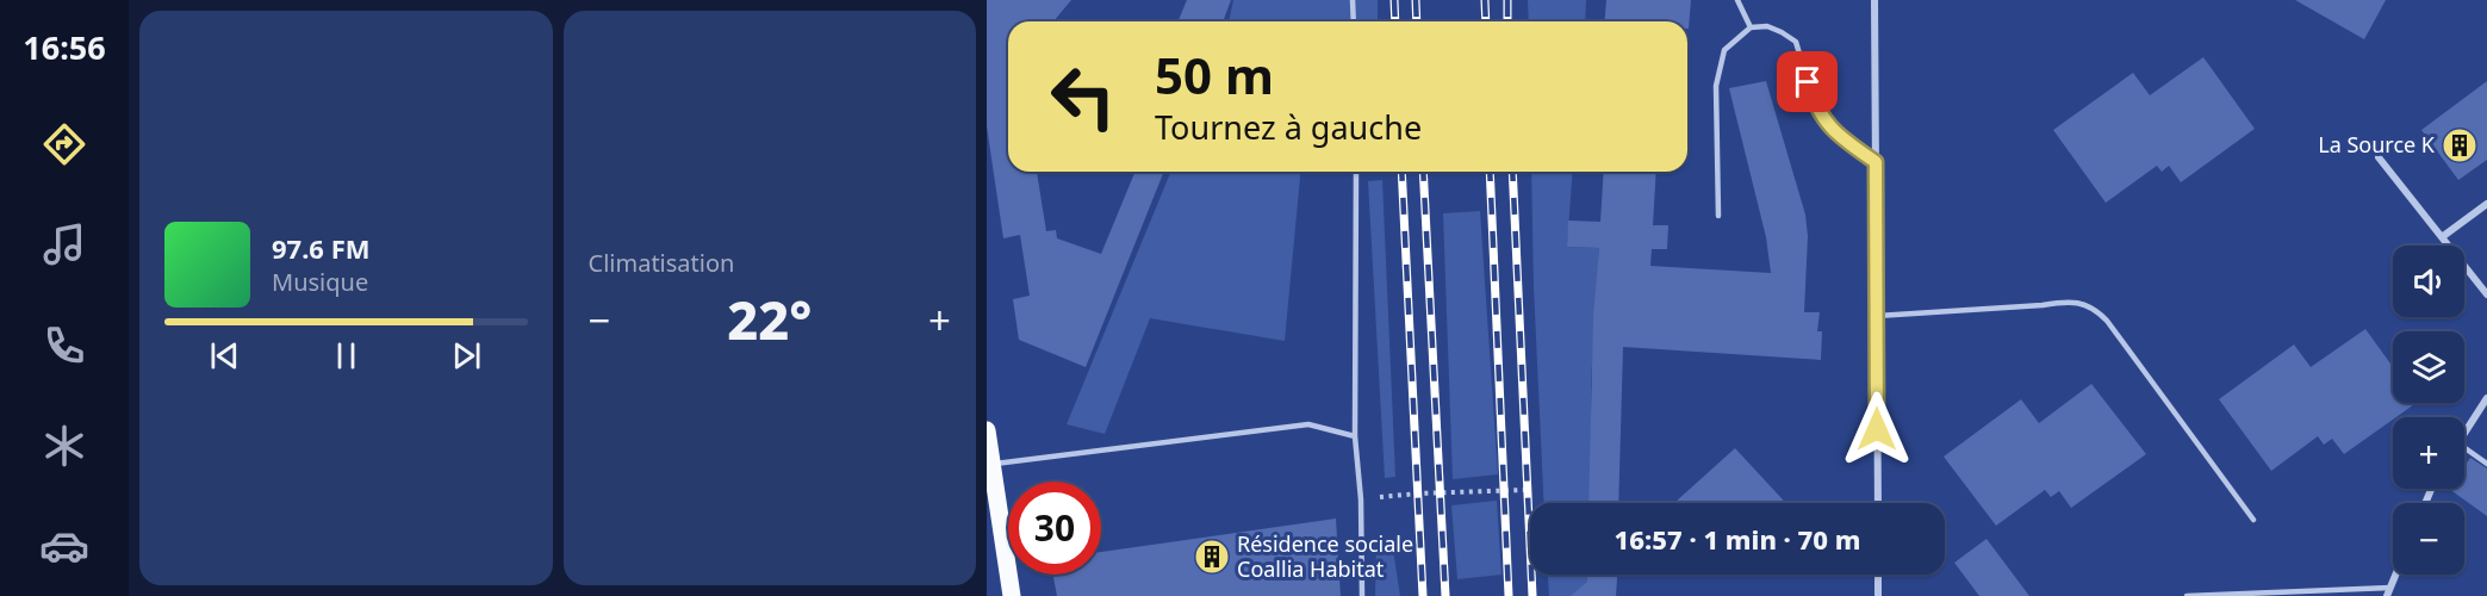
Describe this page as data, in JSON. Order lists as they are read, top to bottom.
{
  "places": {
    "building": ["La Source K", "Résidence sociale Coallia Habitat"]
  },
  "page": {
    "tabs": "16:56",
    "tile": "Climatisation",
    "turn": ["50 m", "Tournez à gauche"],
    "song": ["97.6 FM", "Musique"],
    "map_buttons": ["+", "−"],
    "heat": ["−", "22°", "+"],
    "limit": "30",
    "trip": "16:57 · 1 min · 70 m"
  }
}
